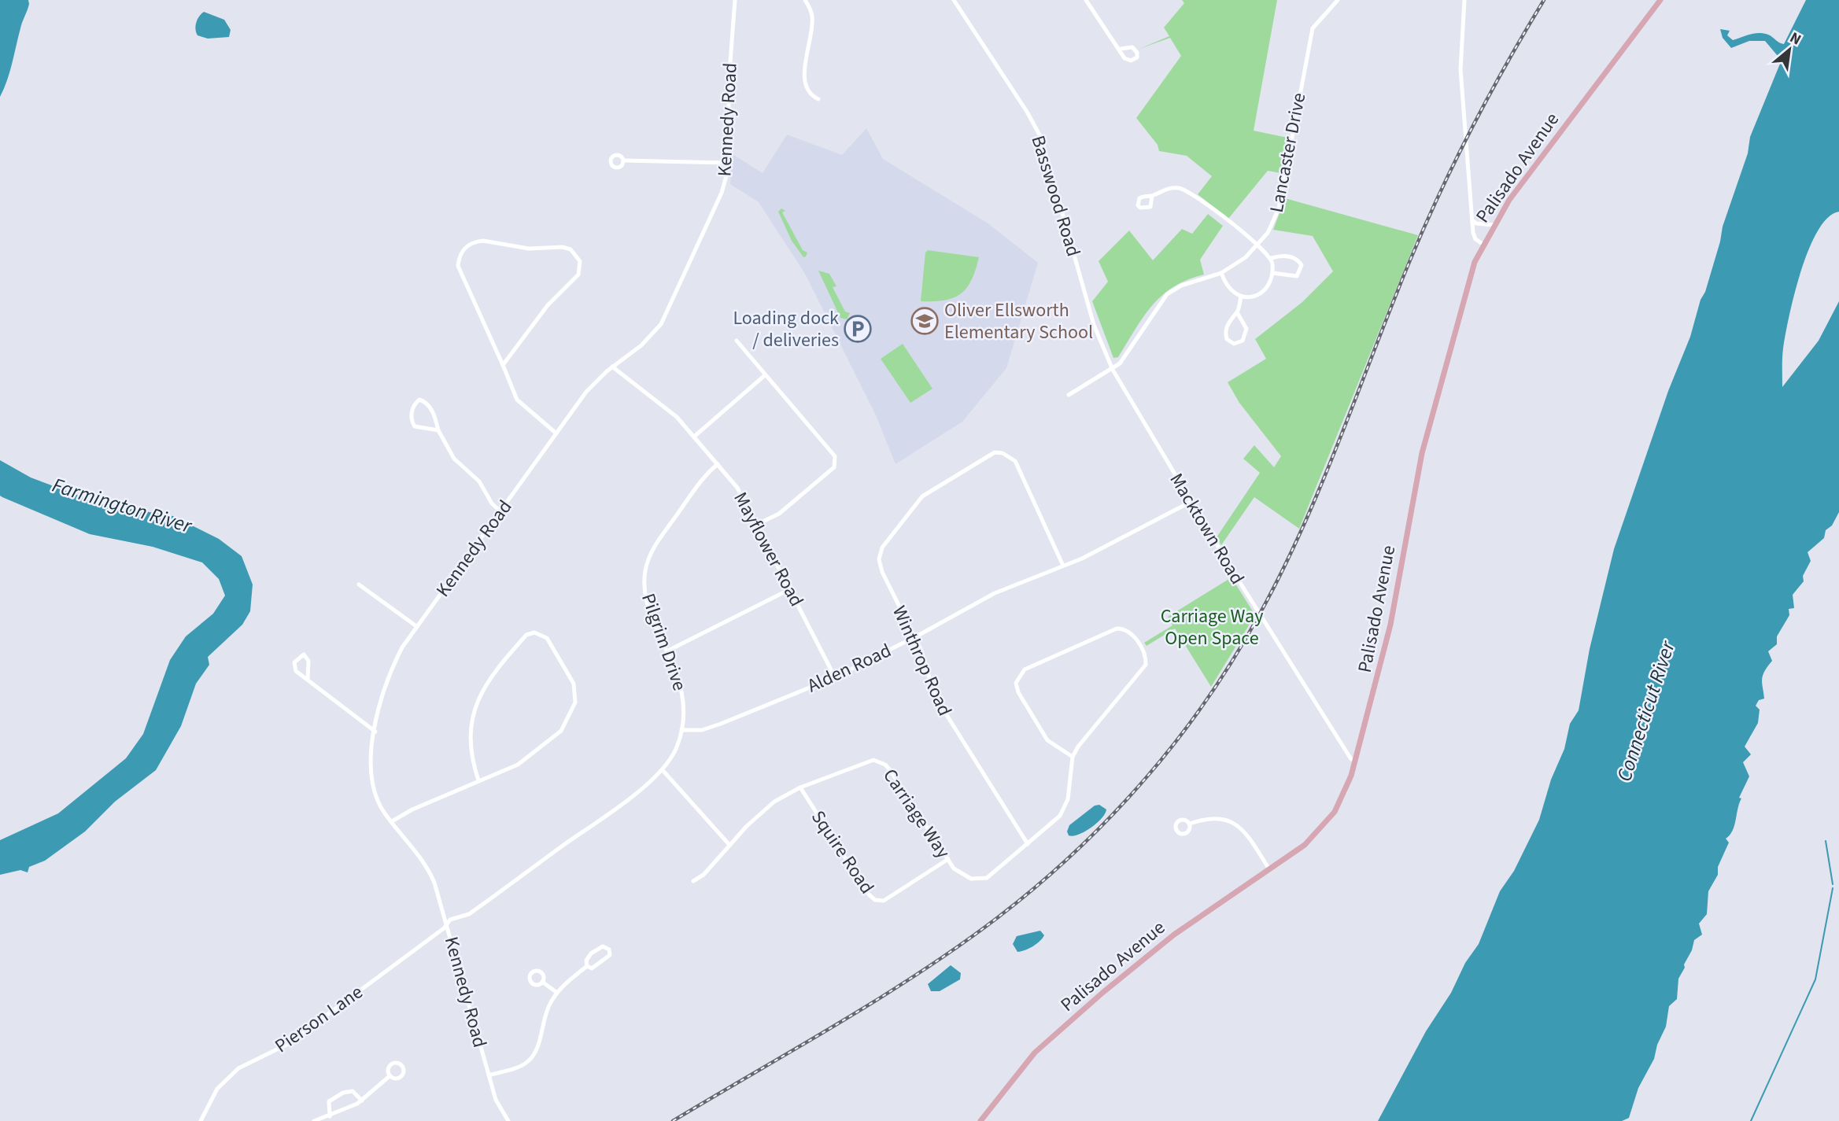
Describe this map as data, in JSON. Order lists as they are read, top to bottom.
{
  "streets": {
    "main road": ["Palisado Avenue"],
    "street": [
      "Kennedy Road",
      "Lancaster Drive",
      "Basswood Road",
      "Macktown Road",
      "Mayflower Road",
      "Pilgrim Drive",
      "Winthrop Road",
      "Alden Road",
      "Carriage Way",
      "Squire Road",
      "Pierson Lane"
    ]
  },
  "crossings": [
    ["Kennedy Road", "Mayflower Road"],
    ["Kennedy Road", "Pilgrim Drive"],
    ["Kennedy Road", "Pierson Lane"],
    ["Lancaster Drive", "Macktown Road"],
    ["Palisado Avenue", "Macktown Road"],
    ["Basswood Road", "Macktown Road"],
    ["Macktown Road", "Alden Road"],
    ["Mayflower Road", "Pilgrim Drive"],
    ["Mayflower Road", "Alden Road"],
    ["Pilgrim Drive", "Alden Road"],
    ["Pilgrim Drive", "Pierson Lane"],
    ["Winthrop Road", "Alden Road"],
    ["Winthrop Road", "Carriage Way"],
    ["Carriage Way", "Squire Road"]
  ],
  "water": ["Farmington River", "Connecticut River"],
  "parks": ["Carriage Way Open Space"],
  "places": {
    "school or university": ["Oliver Ellsworth Elementary School"],
    "parking": ["Loading dock / deliveries"]
  },
  "north": "top right"
}
